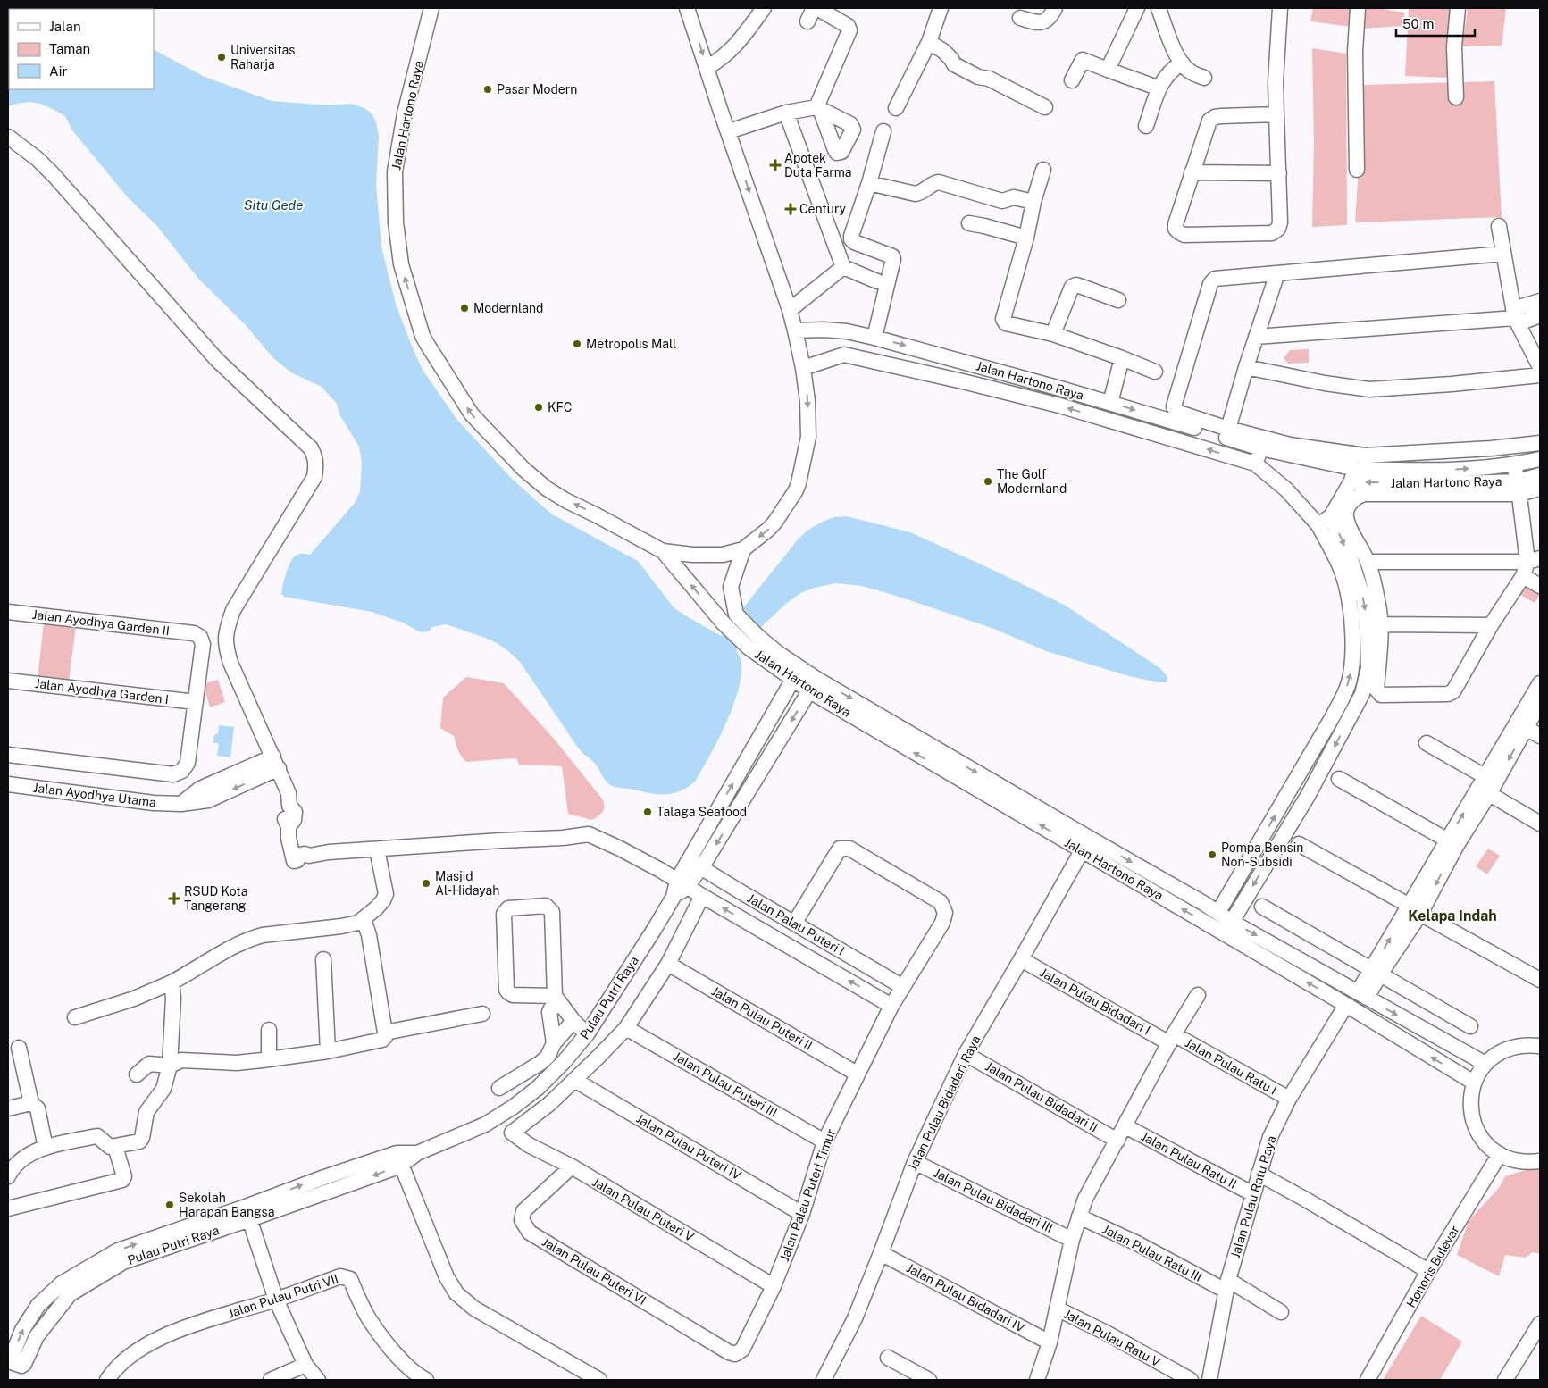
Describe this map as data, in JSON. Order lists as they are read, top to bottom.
{
  "streets": {
    "street": [
      "Jalan Hartono Raya",
      "Jalan Ayodhya Garden II",
      "Jalan Ayodhya Garden I",
      "Jalan Ayodhya Utama",
      "Jalan Palau Puteri I",
      "Pulau Putri Raya",
      "Jalan Pulau Bidadari I",
      "Jalan Pulau Puteri II",
      "Jalan Pulau Ratu I",
      "Jalan Pulau Puteri III",
      "Jalan Pulau Bidadari II",
      "Jalan Pulau Bidadari Raya",
      "Jalan Pulau Puteri IV",
      "Jalan Pulau Ratu II",
      "Jalan Palau Puteri Timur",
      "Jalan Pulau Ratu Raya",
      "Jalan Pulau Bidadari III",
      "Jalan Pulau Puteri V",
      "Jalan Pulau Ratu III",
      "Honoris Bulevar",
      "Jalan Pulau Puteri VI",
      "Jalan Pulau Putri VII",
      "Jalan Pulau Bidadari IV",
      "Jalan Pulau Ratu V"
    ]
  },
  "crossings": [
    ["Jalan Hartono Raya", "Pulau Putri Raya"],
    ["Jalan Hartono Raya", "Jalan Pulau Bidadari Raya"],
    ["Jalan Hartono Raya", "Jalan Pulau Ratu Raya"],
    ["Jalan Ayodhya Garden II", "Jalan Ayodhya Garden I"],
    ["Jalan Ayodhya Utama", "Jalan Palau Puteri I"],
    ["Jalan Palau Puteri I", "Pulau Putri Raya"],
    ["Jalan Palau Puteri I", "Jalan Palau Puteri Timur"],
    ["Jalan Pulau Bidadari I", "Jalan Pulau Ratu I"],
    ["Jalan Pulau Bidadari I", "Jalan Pulau Bidadari Raya"],
    ["Jalan Pulau Puteri II", "Jalan Palau Puteri Timur"],
    ["Jalan Pulau Ratu I", "Jalan Pulau Ratu Raya"],
    ["Jalan Pulau Puteri III", "Jalan Palau Puteri Timur"],
    ["Jalan Pulau Bidadari II", "Jalan Pulau Bidadari Raya"],
    ["Jalan Pulau Bidadari Raya", "Jalan Pulau Bidadari III"],
    ["Jalan Pulau Bidadari Raya", "Jalan Pulau Bidadari IV"],
    ["Jalan Pulau Puteri IV", "Jalan Palau Puteri Timur"],
    ["Jalan Pulau Puteri IV", "Jalan Pulau Puteri V"],
    ["Jalan Pulau Ratu II", "Jalan Pulau Ratu Raya"],
    ["Jalan Palau Puteri Timur", "Jalan Pulau Puteri V"],
    ["Jalan Palau Puteri Timur", "Jalan Pulau Puteri VI"],
    ["Jalan Pulau Ratu Raya", "Jalan Pulau Ratu III"],
    ["Jalan Pulau Puteri V", "Jalan Pulau Puteri VI"]
  ],
  "districts": ["Kelapa Indah"],
  "water": ["Situ Gede"],
  "places": {
    "other": [
      "Universitas Raharja",
      "Pasar Modern",
      "Modernland",
      "Metropolis Mall",
      "KFC",
      "The Golf Modernland",
      "Talaga Seafood",
      "Pompa Bensin Non-Subsidi",
      "Masjid Al-Hidayah",
      "Sekolah Harapan Bangsa"
    ],
    "health": ["Apotek Duta Farma", "Century", "RSUD Kota Tangerang"]
  },
  "legend": ["Jalan", "Taman", "Air"],
  "scale_bar": "50 m"
}
